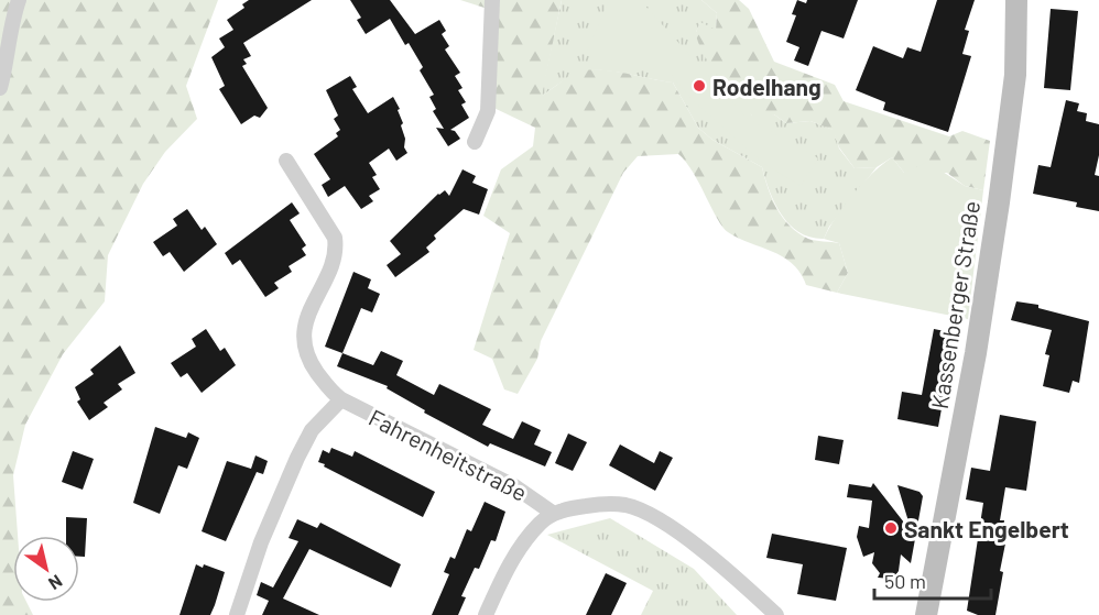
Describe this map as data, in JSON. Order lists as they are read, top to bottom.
{
  "streets": {
    "street": ["Kassenberger Straße", "Fahrenheitstraße"]
  },
  "places": ["Rodelhang", "Sankt Engelbert"],
  "scale_bar": "50 m",
  "north": "bottom right"
}
